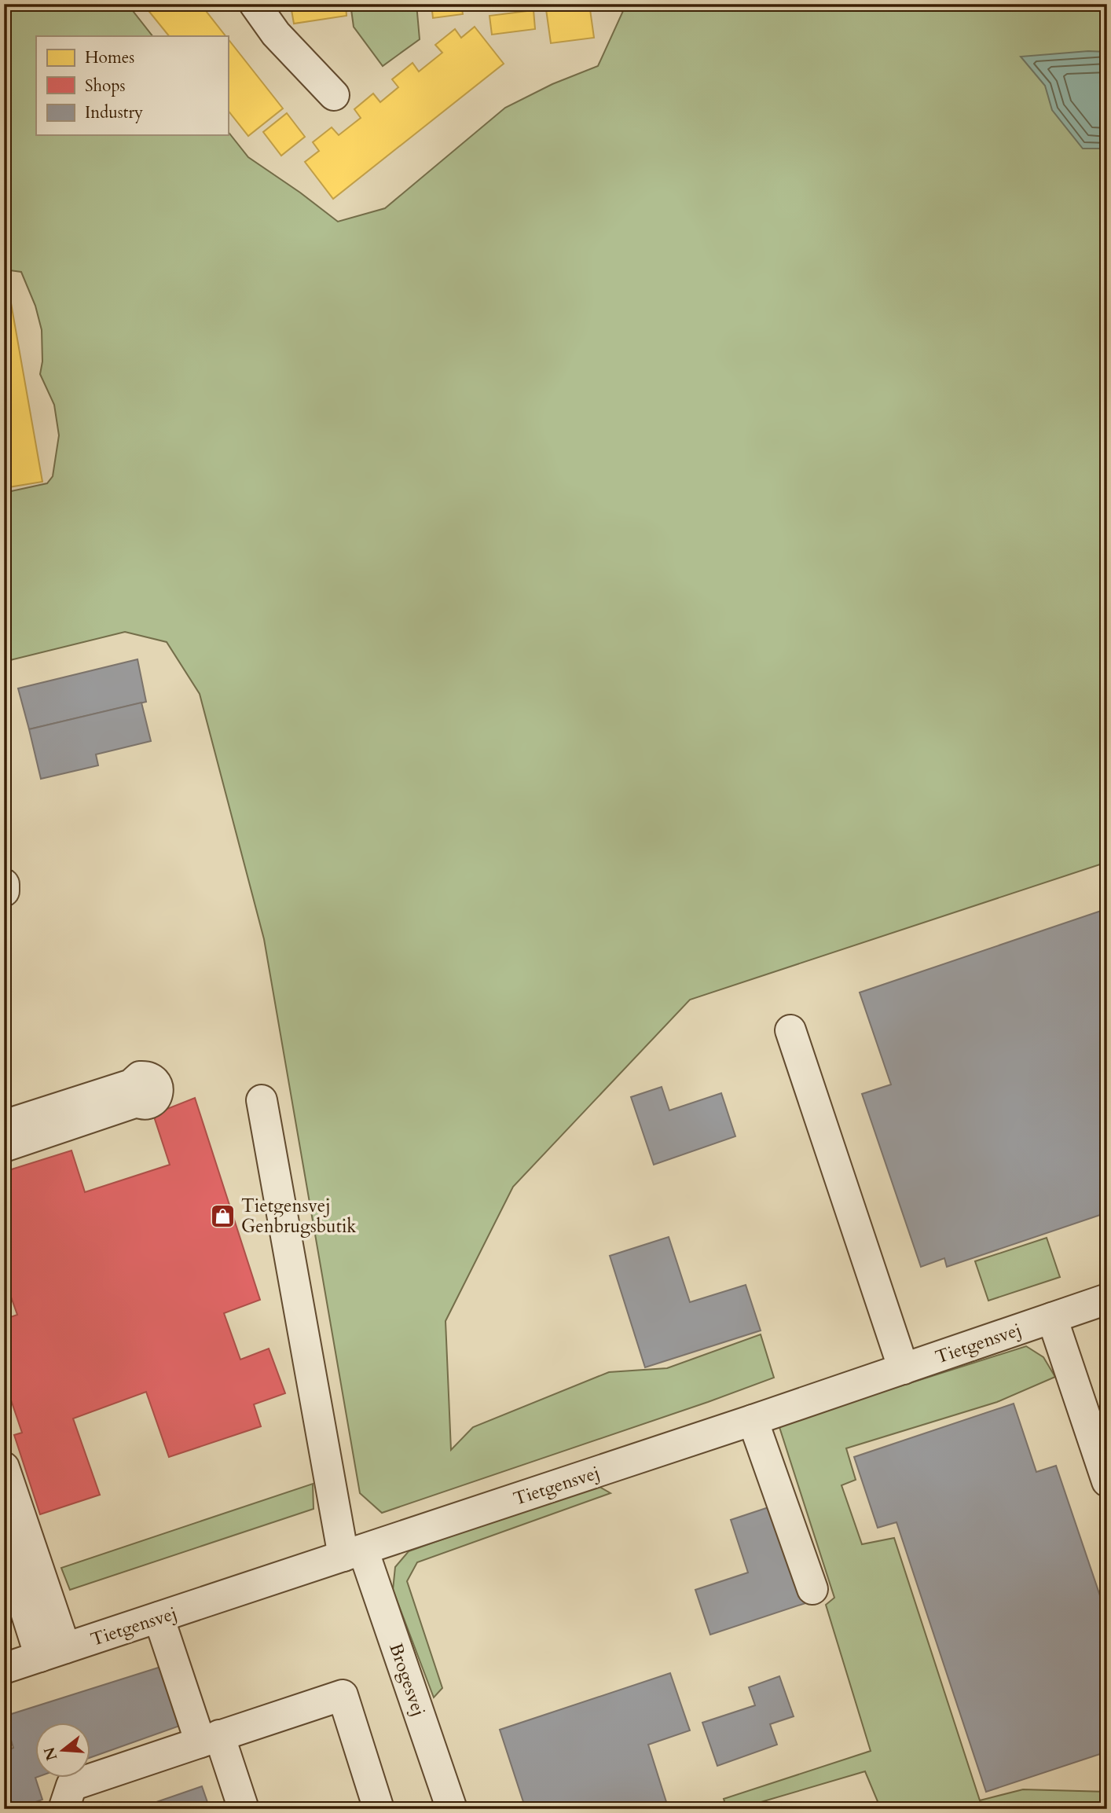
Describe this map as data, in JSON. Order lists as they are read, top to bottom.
{
  "streets": {
    "street": ["Tietgensvej", "Brogesvej"]
  },
  "crossings": [
    ["Tietgensvej", "Brogesvej"]
  ],
  "places": {
    "shop": ["Tietgensvej Genbrugsbutik"]
  },
  "legend": ["Homes", "Shops", "Industry"],
  "north": "left"
}
